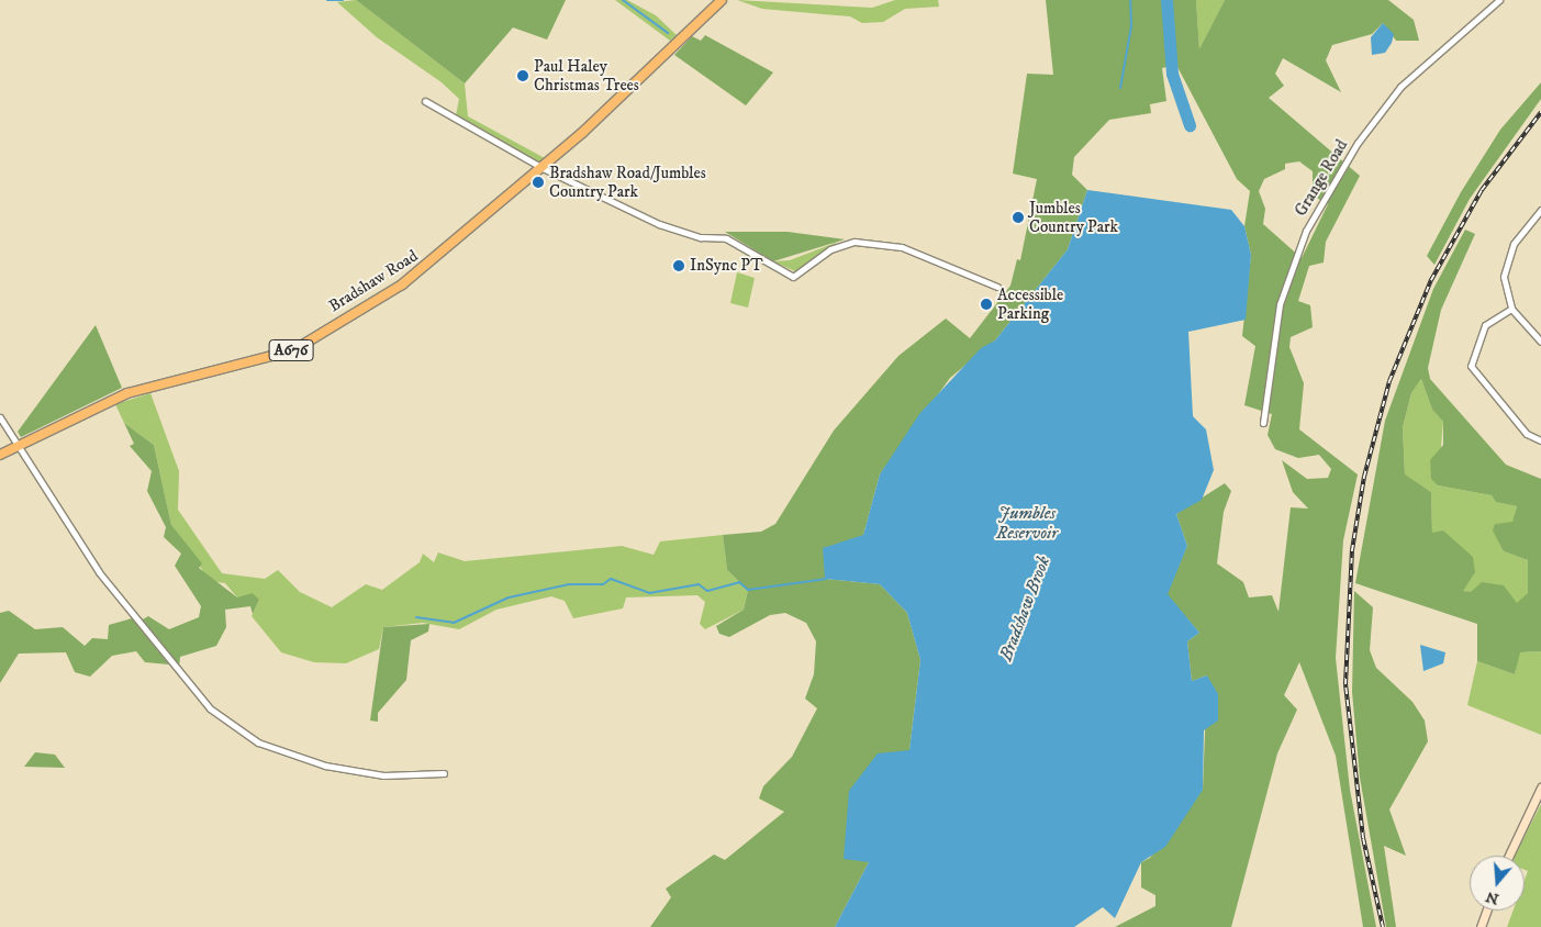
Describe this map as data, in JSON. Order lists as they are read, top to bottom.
{
  "streets": {
    "main road": ["Bradshaw Road", "A676"],
    "street": ["Grange Road"]
  },
  "water": ["Jumbles Reservoir", "Bradshaw Brook"],
  "places": [
    "Paul Haley Christmas Trees",
    "Bradshaw Road/Jumbles Country Park",
    "Jumbles Country Park",
    "InSync PT",
    "Accessible Parking"
  ],
  "north": "bottom"
}
